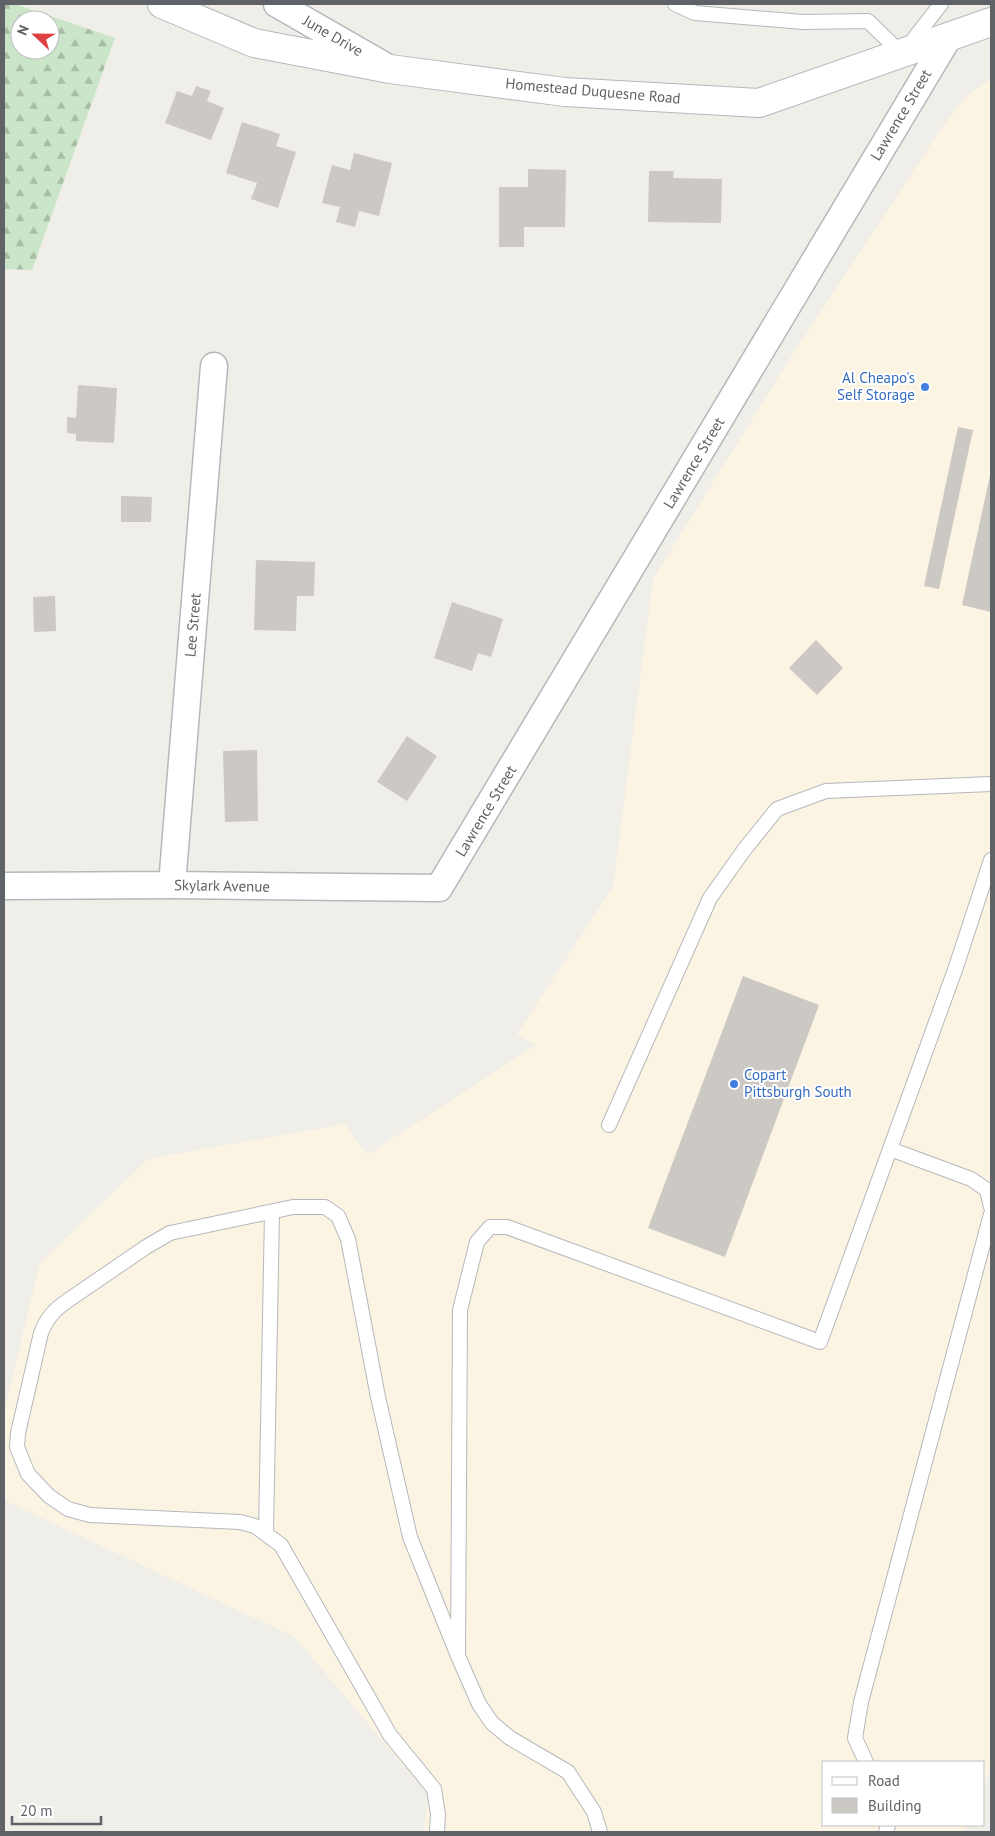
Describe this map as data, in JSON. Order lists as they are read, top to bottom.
{
  "streets": {
    "street": [
      "June Drive",
      "Homestead Duquesne Road",
      "Lawrence Street",
      "Lee Street",
      "Skylark Avenue"
    ]
  },
  "crossings": [
    ["June Drive", "Homestead Duquesne Road"],
    ["Homestead Duquesne Road", "Lawrence Street"],
    ["Lawrence Street", "Skylark Avenue"],
    ["Lee Street", "Skylark Avenue"]
  ],
  "places": ["Al Cheapo's Self Storage", "Copart Pittsburgh South"],
  "legend": ["Road", "Building"],
  "scale_bar": "20 m",
  "north": "left"
}
